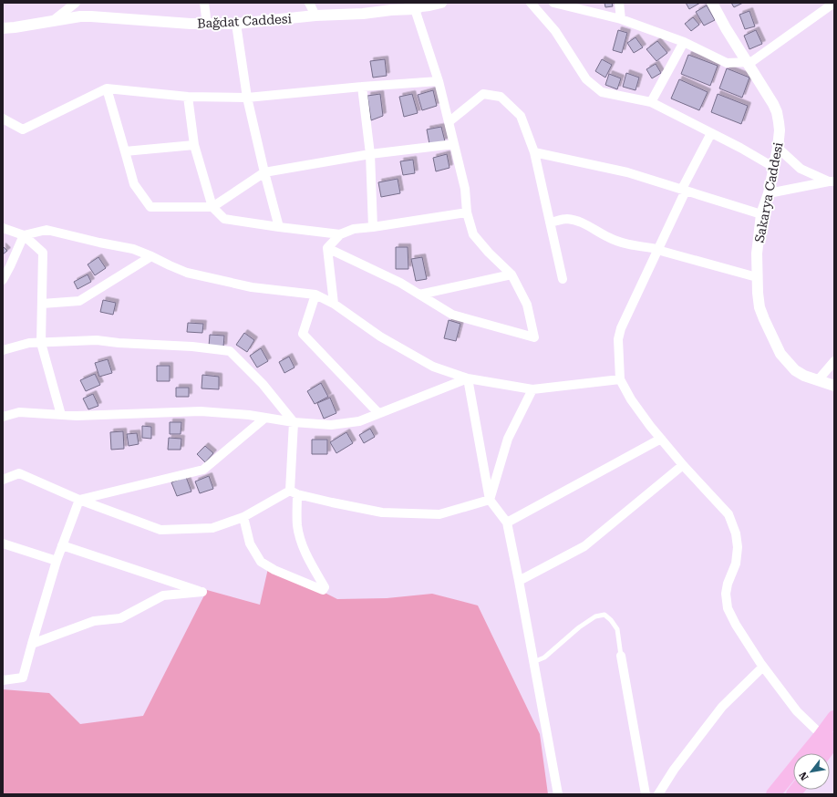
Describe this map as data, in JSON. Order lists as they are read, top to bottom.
{
  "streets": {
    "street": ["Bağdat Caddesi", "Sakarya Caddesi"]
  },
  "north": "bottom left"
}
